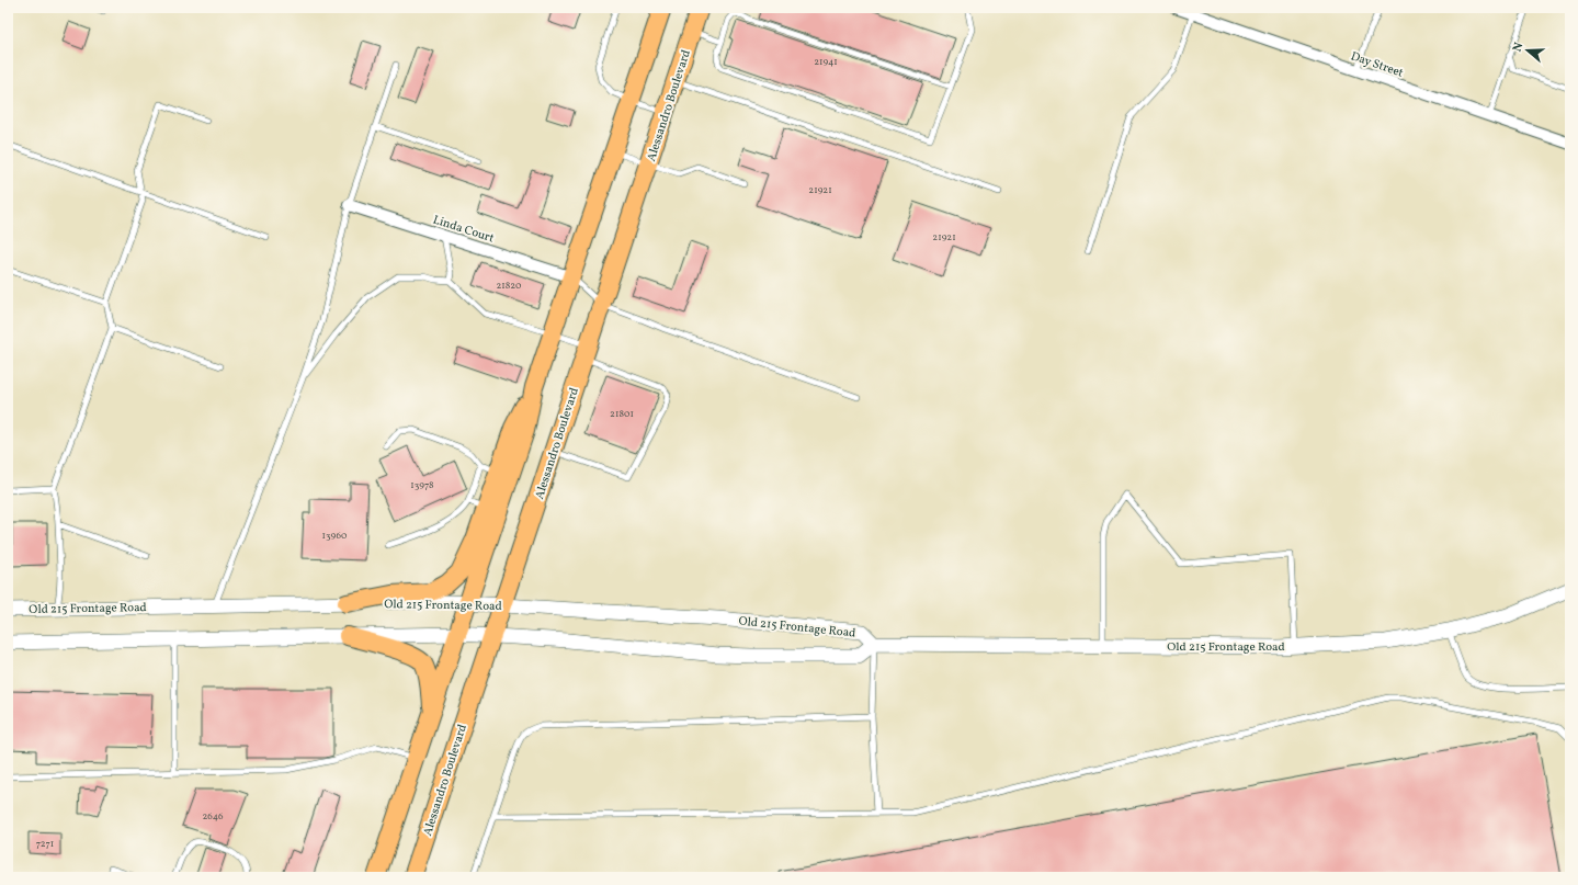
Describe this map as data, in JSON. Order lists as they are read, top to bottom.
{
  "streets": {
    "main road": ["Alessandro Boulevard"],
    "street": ["Day Street", "Linda Court", "Old 215 Frontage Road"]
  },
  "crossings": [
    ["Alessandro Boulevard", "Old 215 Frontage Road"]
  ],
  "house_numbers": [
    "21941",
    "21921",
    "21921",
    "21820",
    "21801",
    "13978",
    "13960",
    "2646",
    "7271"
  ],
  "north": "left"
}
